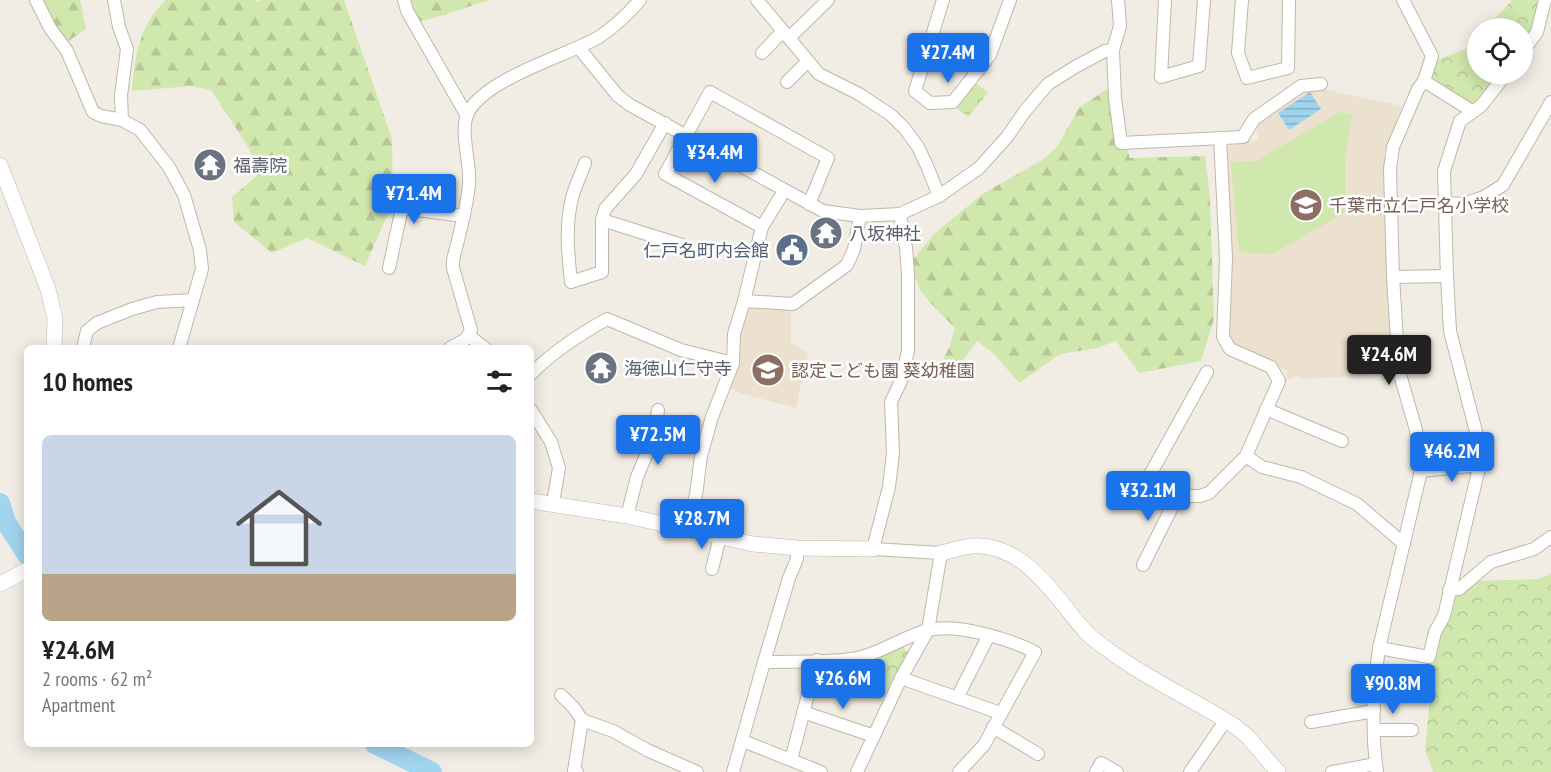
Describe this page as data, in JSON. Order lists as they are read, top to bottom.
{
  "places": {
    "temple": ["福壽院", "八坂神社", "海徳山仁守寺"],
    "school or university": ["千葉市立仁戸名小学校", "認定こども園 葵幼稚園"],
    "public building": ["仁戸名町内会館"]
  },
  "page": {
    "price": [
      "¥27.4M",
      "¥34.4M",
      "¥71.4M",
      "¥24.6M",
      "¥72.5M",
      "¥46.2M",
      "¥32.1M",
      "¥28.7M",
      "¥26.6M",
      "¥90.8M"
    ],
    "heading": "10 homes",
    "list": [
      {
        "name": "¥24.6M",
        "note": "2 rooms · 62 m² · Apartment"
      }
    ]
  }
}
